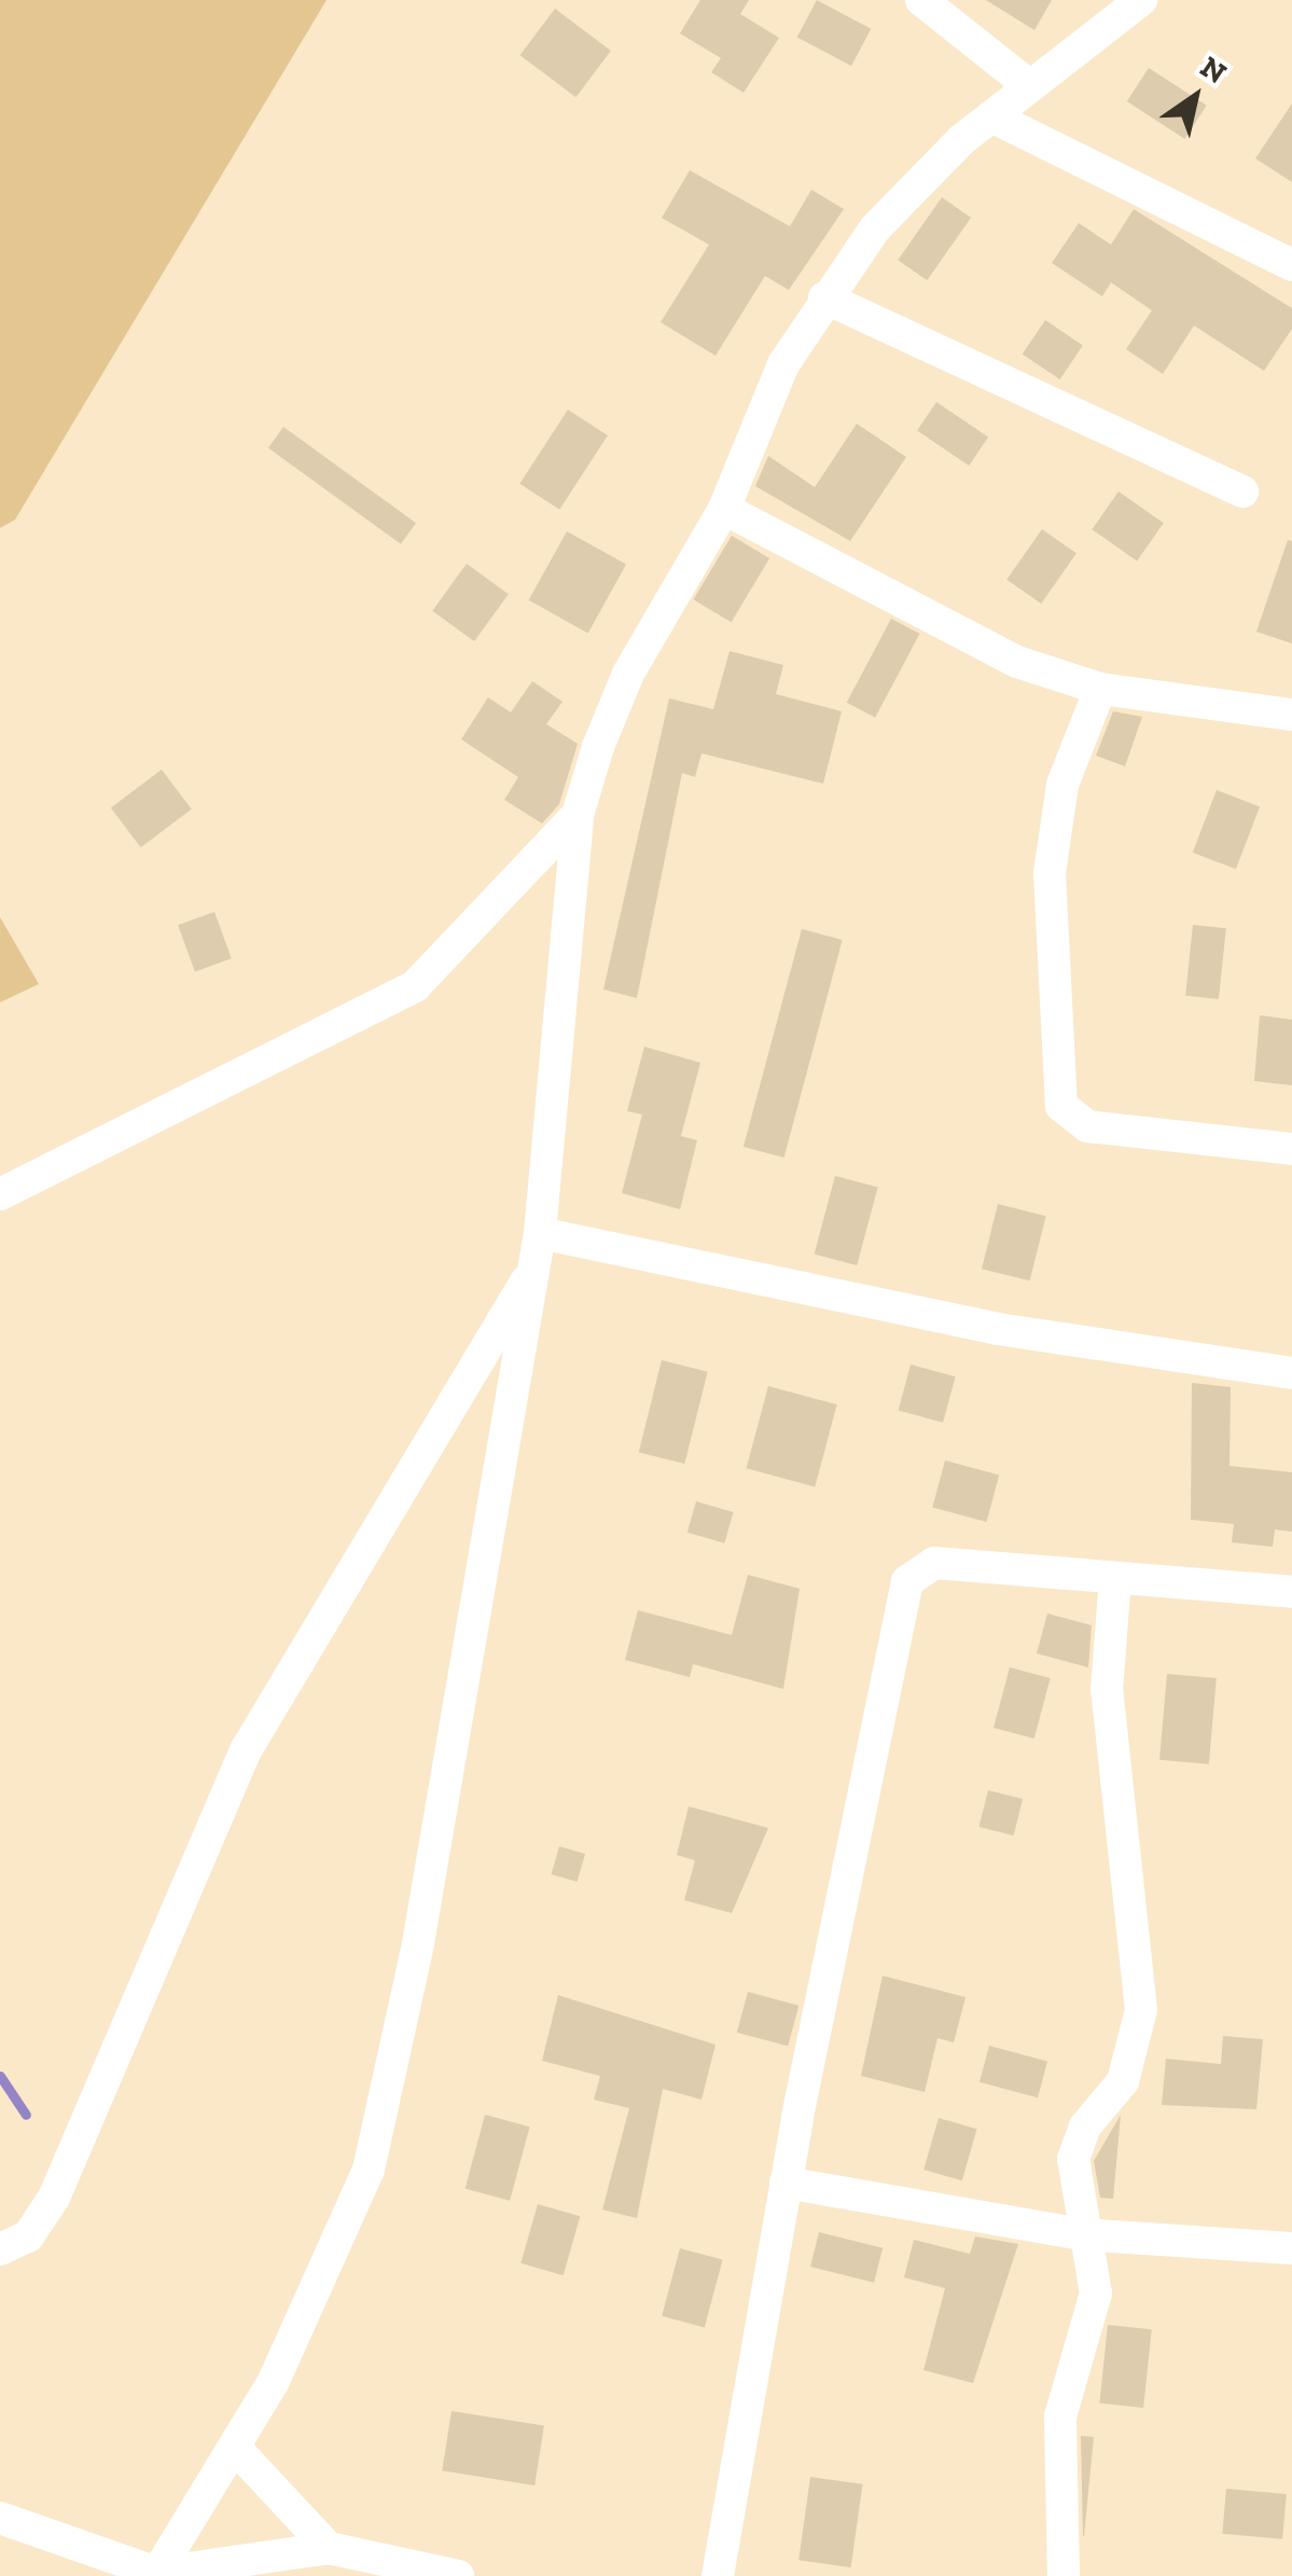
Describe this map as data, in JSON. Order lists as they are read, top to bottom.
{
  "north": "top right"
}
